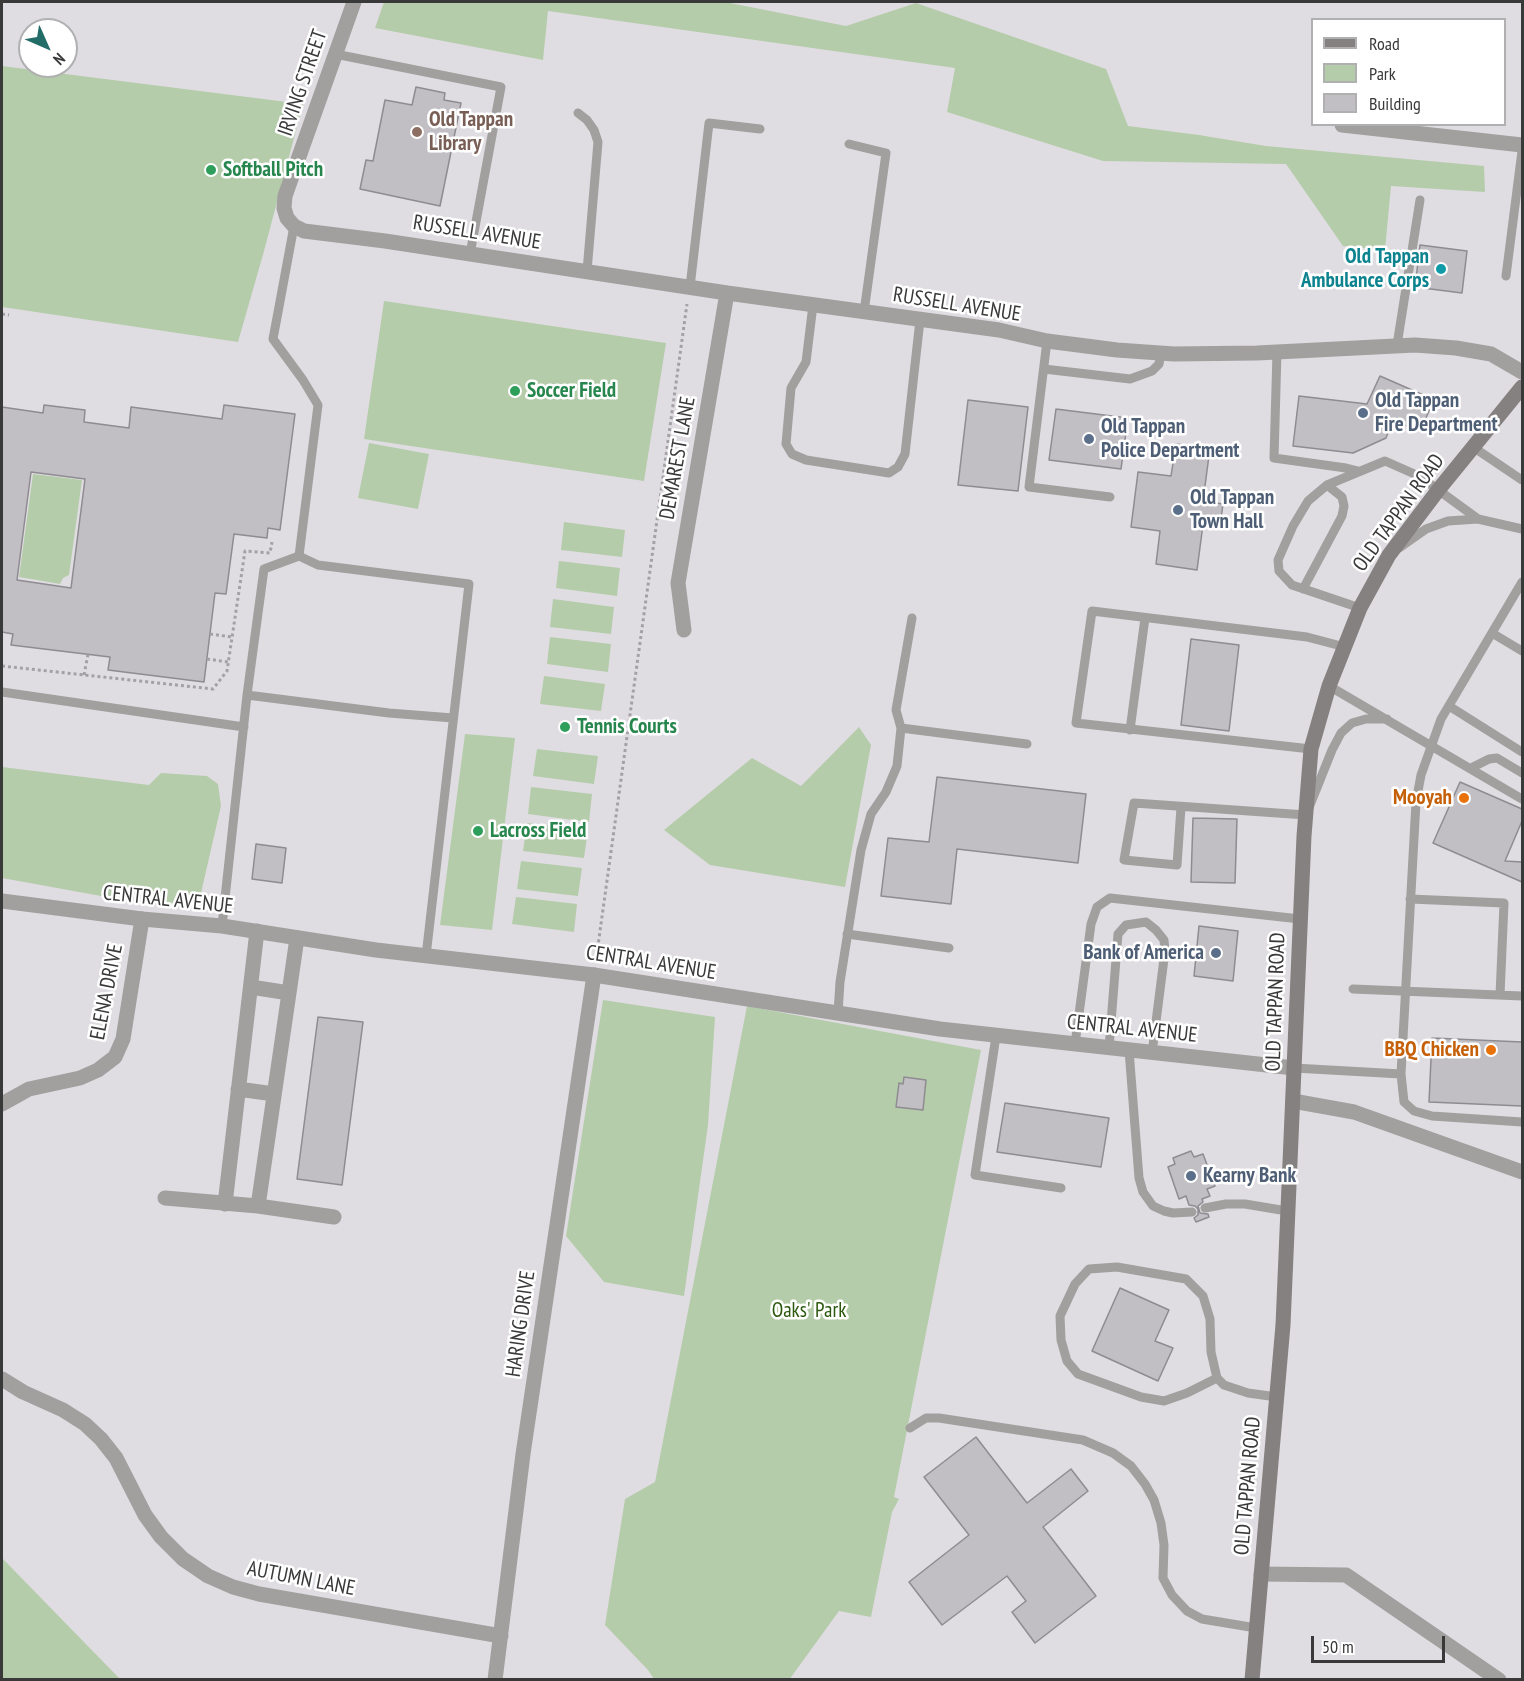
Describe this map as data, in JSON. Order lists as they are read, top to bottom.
{
  "streets": {
    "main road": ["OLD TAPPAN ROAD"],
    "street": [
      "IRVING STREET",
      "RUSSELL AVENUE",
      "DEMAREST LANE",
      "CENTRAL AVENUE",
      "ELENA DRIVE",
      "HARING DRIVE",
      "AUTUMN LANE"
    ]
  },
  "crossings": [
    ["IRVING STREET", "RUSSELL AVENUE"],
    ["RUSSELL AVENUE", "DEMAREST LANE"],
    ["OLD TAPPAN ROAD", "CENTRAL AVENUE"],
    ["CENTRAL AVENUE", "ELENA DRIVE"],
    ["CENTRAL AVENUE", "HARING DRIVE"],
    ["HARING DRIVE", "AUTUMN LANE"]
  ],
  "parks": ["Oaks' Park"],
  "places": [
    "Old Tappan Library",
    "Softball Pitch",
    "Old Tappan Ambulance Corps",
    "Soccer Field",
    "Old Tappan Fire Department",
    "Old Tappan Police Department",
    "Old Tappan Town Hall",
    "Tennis Courts",
    "Mooyah",
    "Lacross Field",
    "Bank of America",
    "BBQ Chicken",
    "Kearny Bank"
  ],
  "legend": ["Road", "Park", "Building"],
  "scale_bar": "50 m",
  "north": "bottom right"
}
